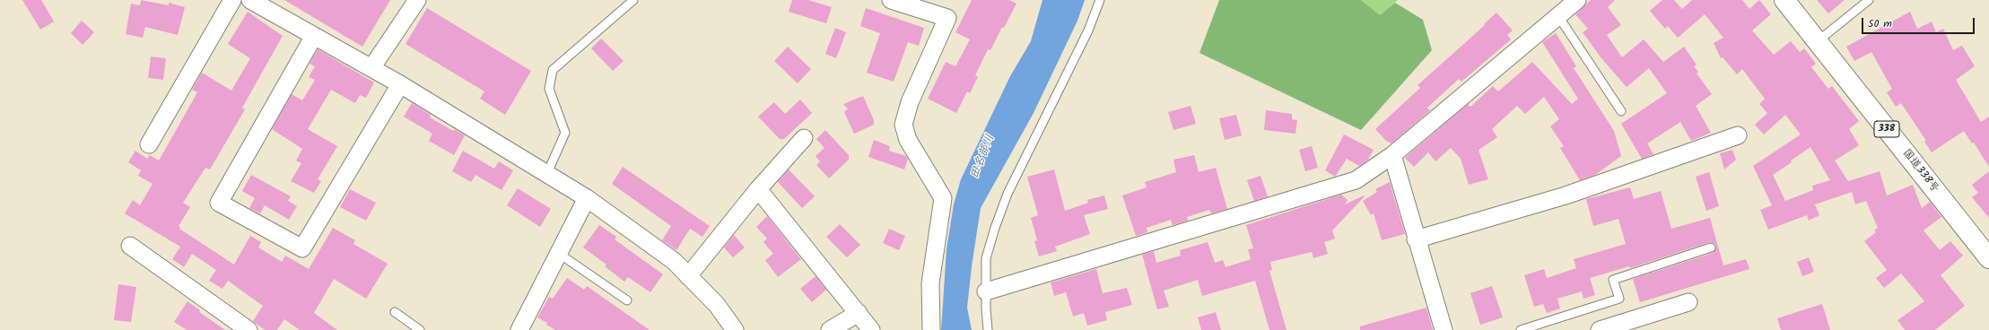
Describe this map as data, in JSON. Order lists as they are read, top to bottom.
{
  "streets": {
    "highway": ["338", "国道338号"]
  },
  "water": ["田名部川"],
  "scale_bar": "50 m"
}
